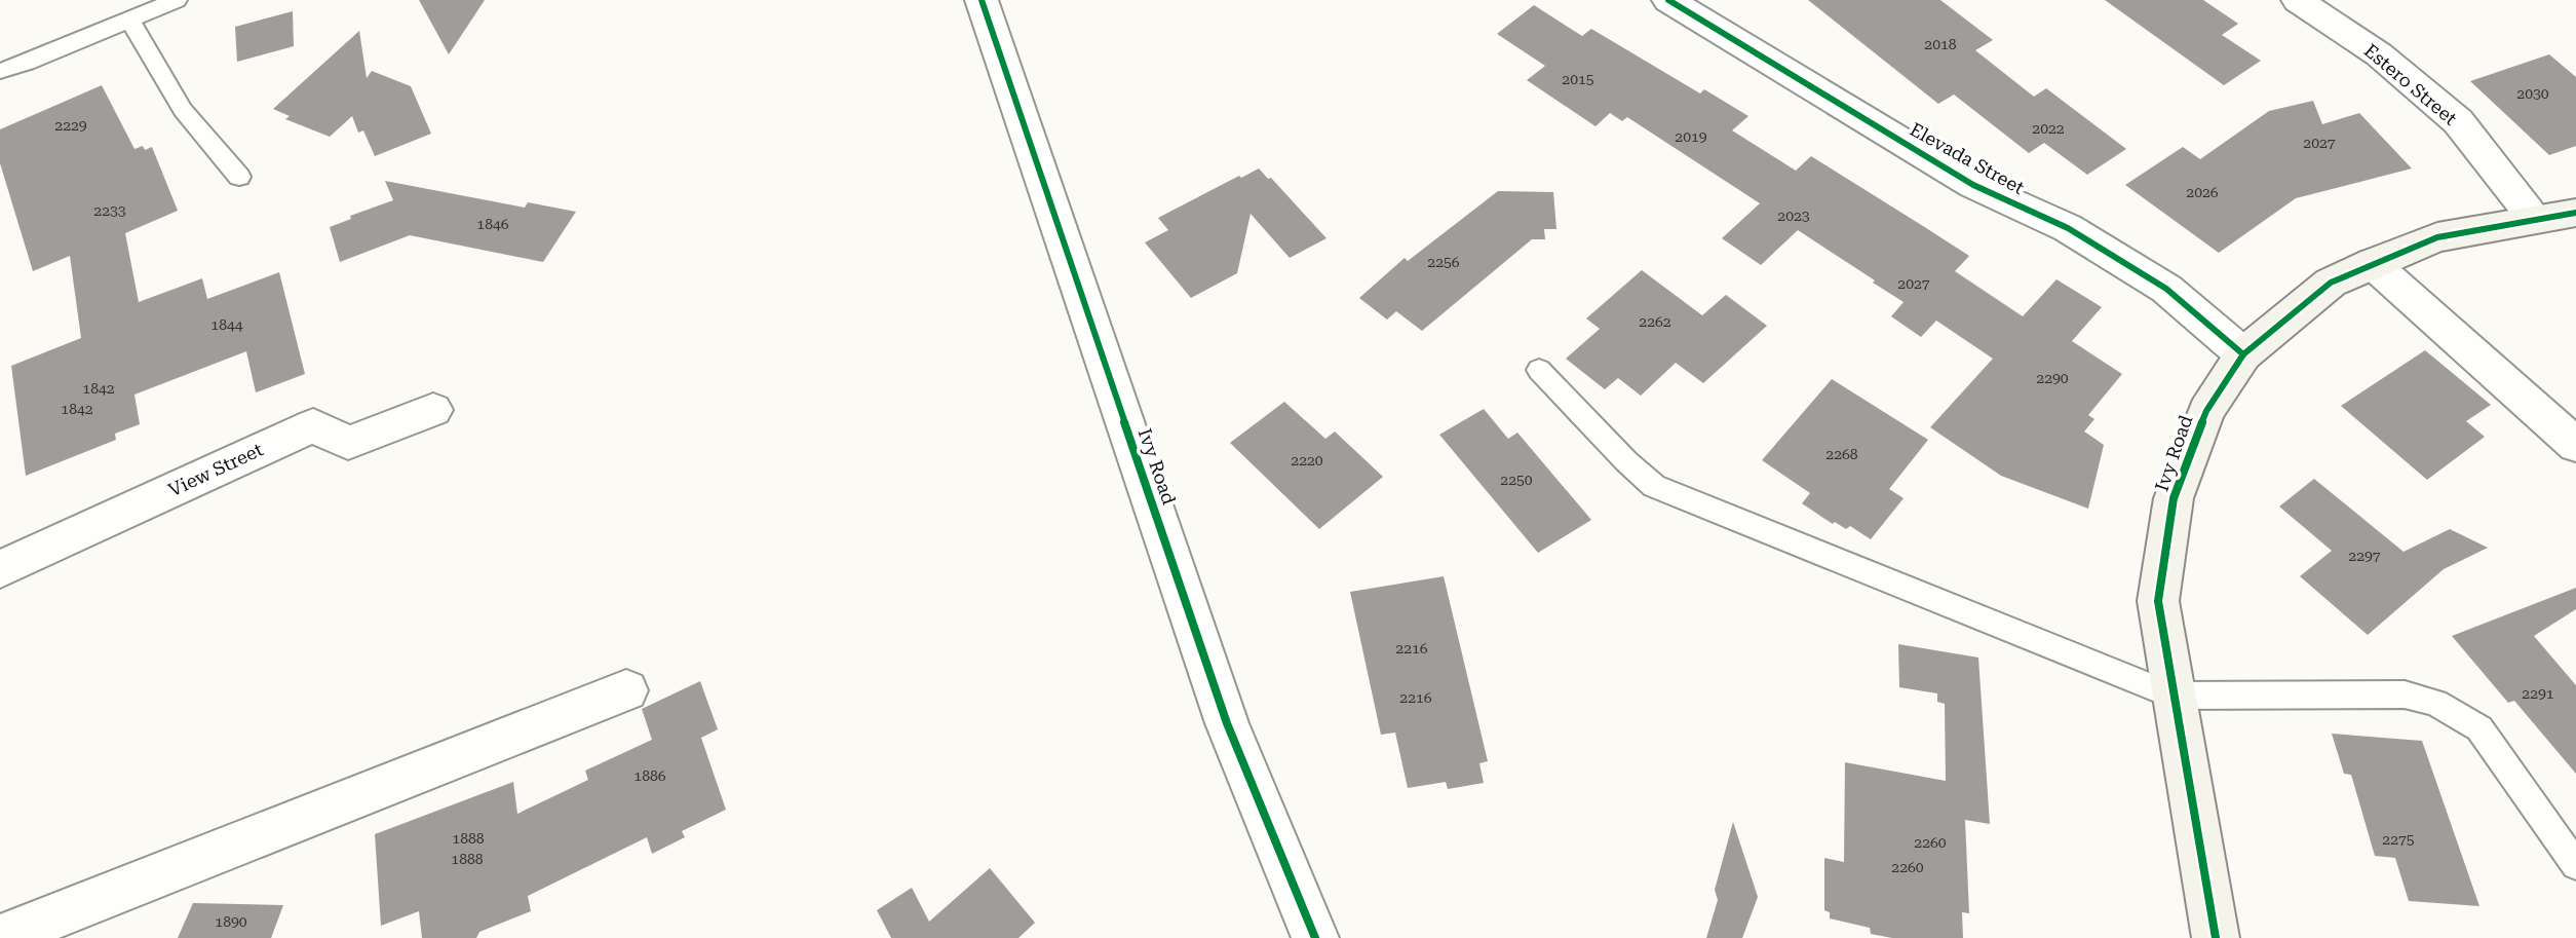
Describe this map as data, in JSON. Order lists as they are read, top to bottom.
{
  "streets": {
    "street": [
      "Estero Street",
      "Elevada Street",
      "Ivy Road",
      "View Street"
    ]
  },
  "crossings": [
    ["Estero Street", "Ivy Road"],
    ["Elevada Street", "Ivy Road"]
  ],
  "house_numbers": [
    "2018",
    "2015",
    "2030",
    "2229",
    "2022",
    "2019",
    "2027",
    "2026",
    "2233",
    "2023",
    "1846",
    "2256",
    "2027",
    "2262",
    "1844",
    "2290",
    "1842",
    "1842",
    "2268",
    "2220",
    "2250",
    "2297",
    "2216",
    "2291",
    "2216",
    "1886",
    "1888",
    "2275",
    "2260",
    "1888",
    "2260",
    "1890"
  ]
}
